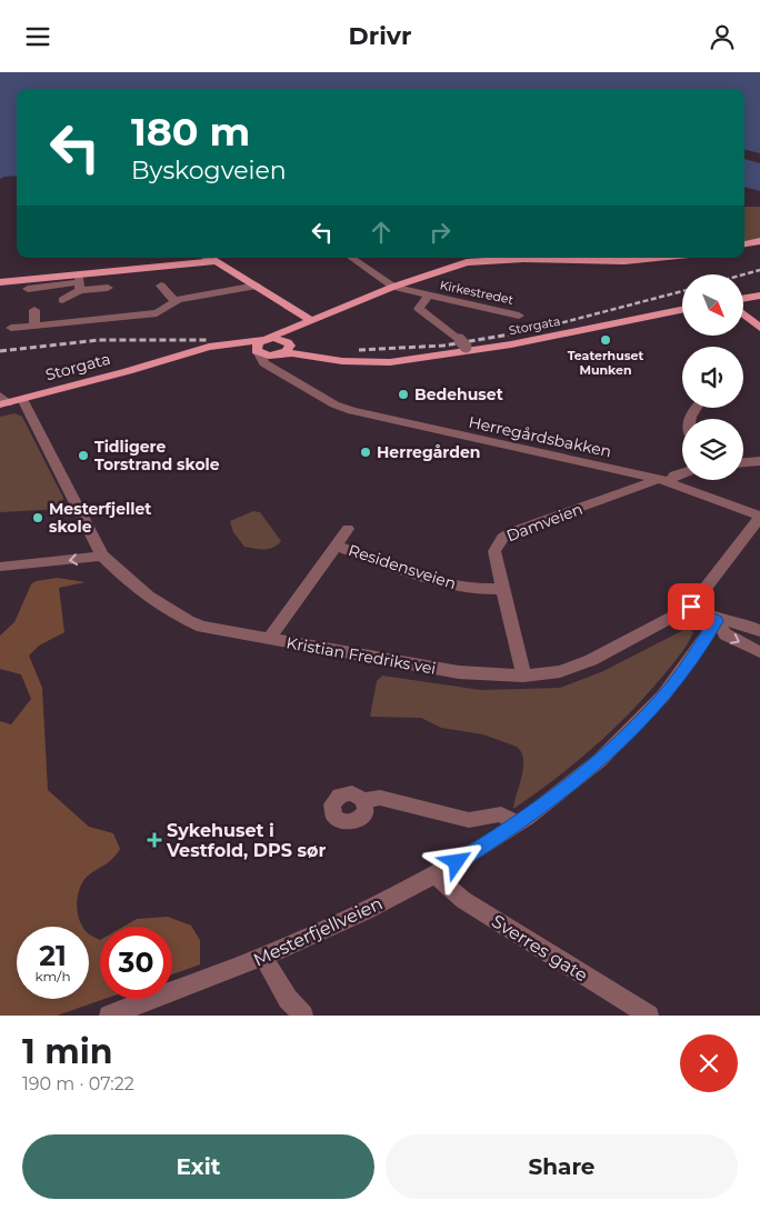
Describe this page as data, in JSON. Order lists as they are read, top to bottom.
{
  "streets": {
    "main road": ["Storgata"],
    "street": [
      "Kirkestredet",
      "Herregårdsbakken",
      "Damveien",
      "Residensveien",
      "Kristian Fredriks vei",
      "Mesterfjellveien",
      "Sverres gate"
    ]
  },
  "crossings": [
    ["Storgata", "Herregårdsbakken"],
    ["Storgata", "Kristian Fredriks vei"],
    ["Herregårdsbakken", "Damveien"],
    ["Herregårdsbakken", "Kristian Fredriks vei"],
    ["Damveien", "Residensveien"],
    ["Damveien", "Kristian Fredriks vei"],
    ["Residensveien", "Kristian Fredriks vei"],
    ["Mesterfjellveien", "Sverres gate"]
  ],
  "places": {
    "other": [
      "Teaterhuset Munken",
      "Bedehuset",
      "Herregården",
      "Tidligere Torstrand skole",
      "Mesterfjellet skole"
    ],
    "health": ["Sykehuset i Vestfold, DPS sør"]
  },
  "north": "bottom right",
  "page": {
    "header": "Drivr",
    "turn": ["180 m", "Byskogveien"],
    "speed": "21 km/h",
    "limit": "30",
    "heading": ["1 min", "190 m · 07:22"],
    "buttons": ["Exit", "Share"]
  }
}
